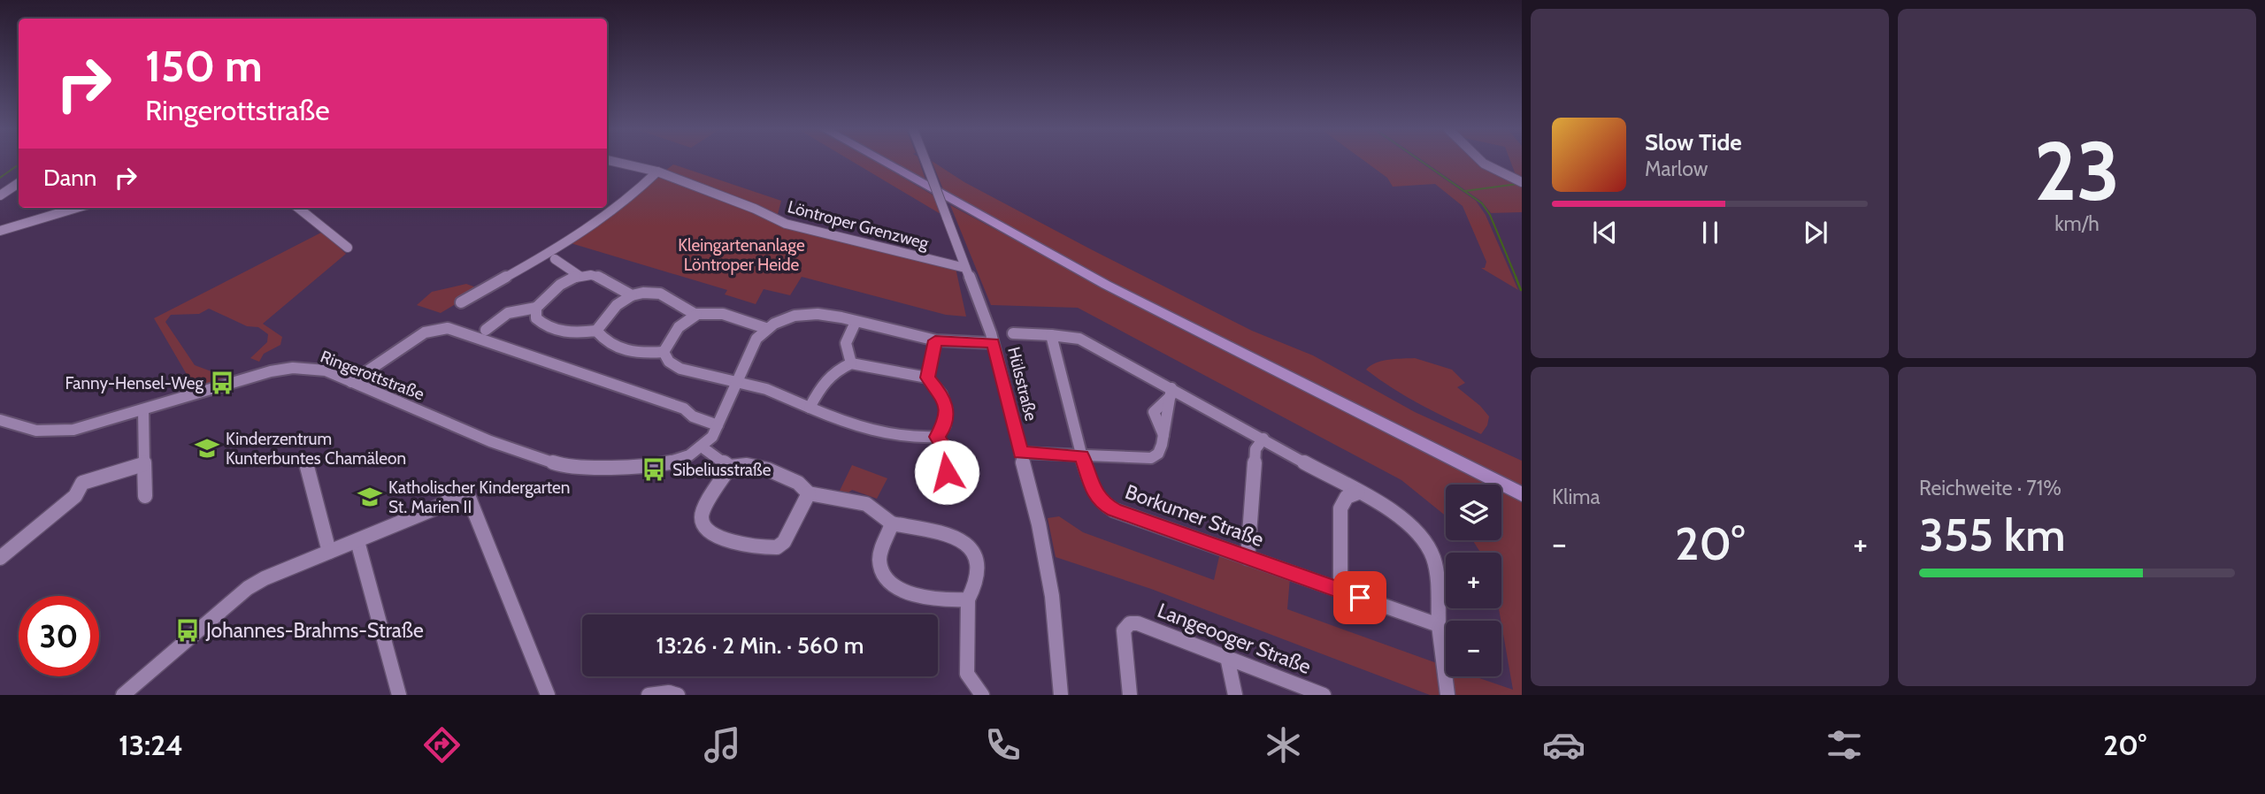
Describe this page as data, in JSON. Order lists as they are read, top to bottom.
{
  "streets": {
    "street": [
      "Löntroper Grenzweg",
      "Ringerottstraße",
      "Hülsstraße",
      "Borkumer Straße",
      "Langeooger Straße"
    ]
  },
  "crossings": [
    ["Löntroper Grenzweg", "Hülsstraße"]
  ],
  "parks": ["Kleingartenanlage Löntroper Heide"],
  "places": {
    "bus stop": ["Fanny-Hensel-Weg", "Sibeliusstraße", "Johannes-Brahms-Straße"],
    "school or university": ["Kinderzentrum Kunterbuntes Chamäleon", "Katholischer Kindergarten St. Marien II"]
  },
  "page": {
    "tile": [
      ["23", "km/h"],
      "Klima",
      ["Reichweite · 71%", "355 km"]
    ],
    "turn": ["150 m", "Ringerottstraße"],
    "song": ["Slow Tide", "Marlow"],
    "then": "Dann",
    "map_buttons": ["+", "−"],
    "heat": ["−", "20°", "+"],
    "limit": "30",
    "trip": "13:26 · 2 Min. · 560 m",
    "tabs": ["13:24", "20°"]
  }
}
